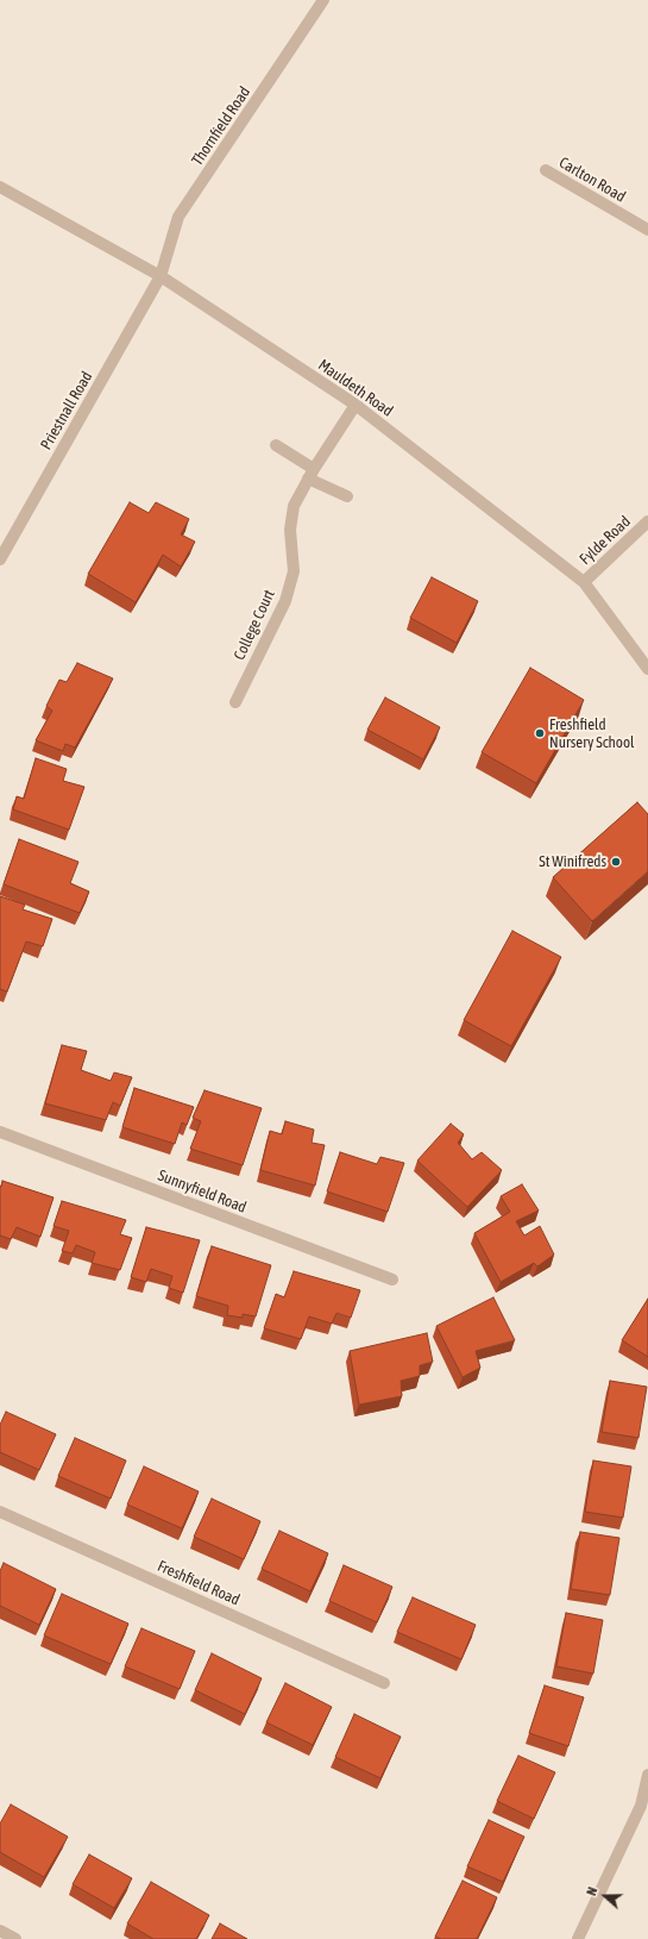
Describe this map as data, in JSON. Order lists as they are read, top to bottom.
{
  "streets": {
    "street": [
      "Thornfield Road",
      "Carlton Road",
      "Mauldeth Road",
      "Priestnall Road",
      "Fylde Road",
      "College Court",
      "Sunnyfield Road",
      "Freshfield Road"
    ]
  },
  "crossings": [
    ["Thornfield Road", "Mauldeth Road"],
    ["Thornfield Road", "Priestnall Road"],
    ["Mauldeth Road", "Priestnall Road"],
    ["Mauldeth Road", "Fylde Road"],
    ["Mauldeth Road", "College Court"]
  ],
  "places": ["Freshfield Nursery School", "St Winifreds"],
  "north": "left"
}
